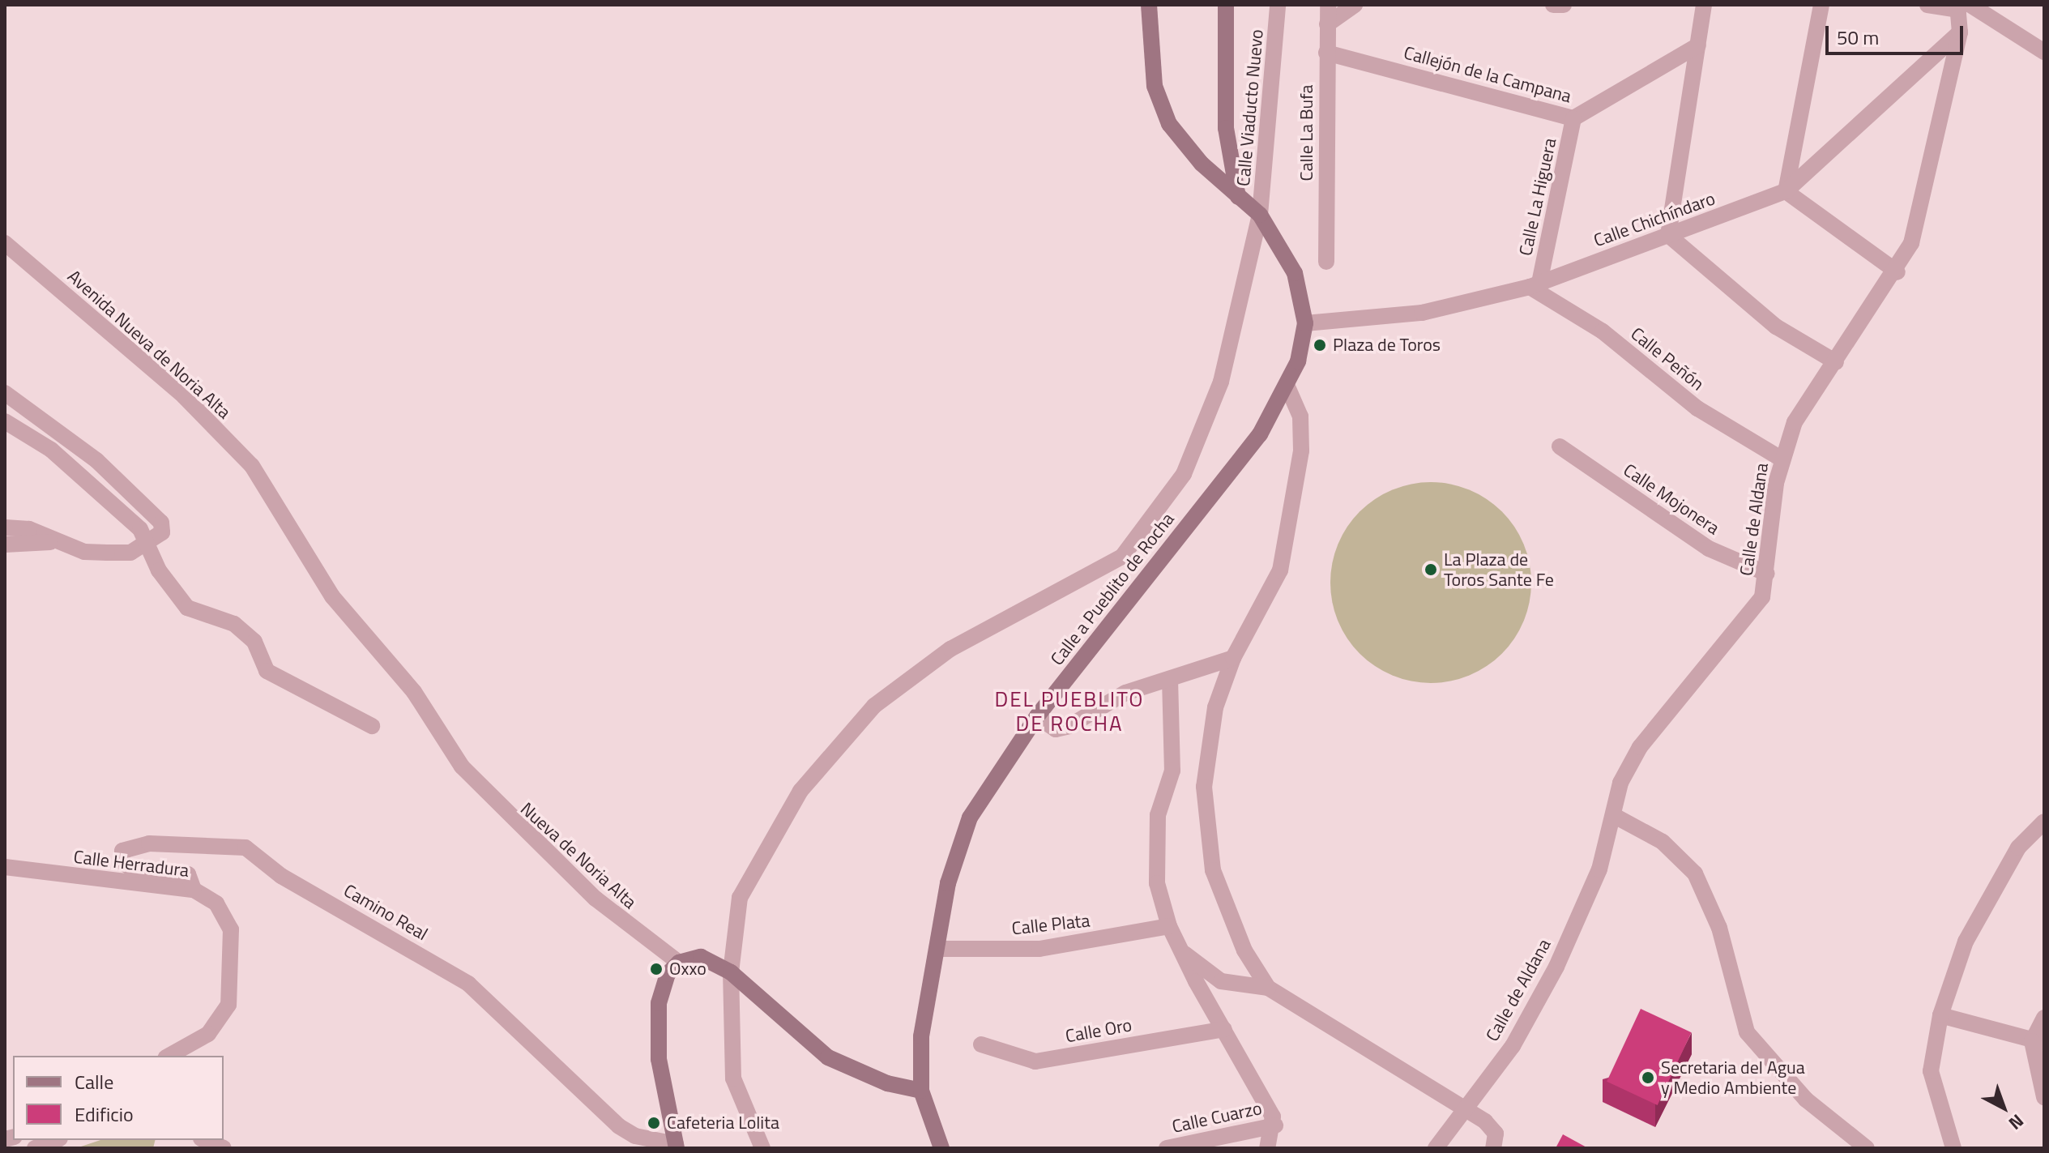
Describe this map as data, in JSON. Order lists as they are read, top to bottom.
{
  "streets": {
    "street": [
      "Callejón de la Campana",
      "Calle Viaducto Nuevo",
      "Calle La Bufa",
      "Calle La Higuera",
      "Calle Chichíndaro",
      "Avenida Nueva de Noria Alta",
      "Calle Peñón",
      "Calle Mojonera",
      "Calle de Aldana",
      "Calle a Pueblito de Rocha",
      "Nueva de Noria Alta",
      "Calle Herradura",
      "Camino Real",
      "Calle Plata",
      "Calle Oro",
      "Calle Cuarzo"
    ]
  },
  "crossings": [
    ["Callejón de la Campana", "Calle La Bufa"],
    ["Callejón de la Campana", "Calle La Higuera"],
    ["Calle Viaducto Nuevo", "Calle a Pueblito de Rocha"],
    ["Calle La Higuera", "Calle Chichíndaro"],
    ["Calle La Higuera", "Calle Peñón"],
    ["Calle Chichíndaro", "Calle Peñón"],
    ["Calle Chichíndaro", "Calle de Aldana"],
    ["Calle Chichíndaro", "Calle a Pueblito de Rocha"],
    ["Avenida Nueva de Noria Alta", "Nueva de Noria Alta"],
    ["Calle Peñón", "Calle de Aldana"],
    ["Calle Mojonera", "Calle de Aldana"],
    ["Calle a Pueblito de Rocha", "Calle Plata"],
    ["Calle Herradura", "Camino Real"]
  ],
  "districts": ["DEL PUEBLITO DE ROCHA"],
  "places": [
    "Plaza de Toros",
    "La Plaza de Toros Sante Fe",
    "Oxxo",
    "Secretaria del Agua y Medio Ambiente",
    "Cafeteria Lolita"
  ],
  "legend": ["Calle", "Edificio"],
  "scale_bar": "50 m",
  "north": "bottom right"
}
